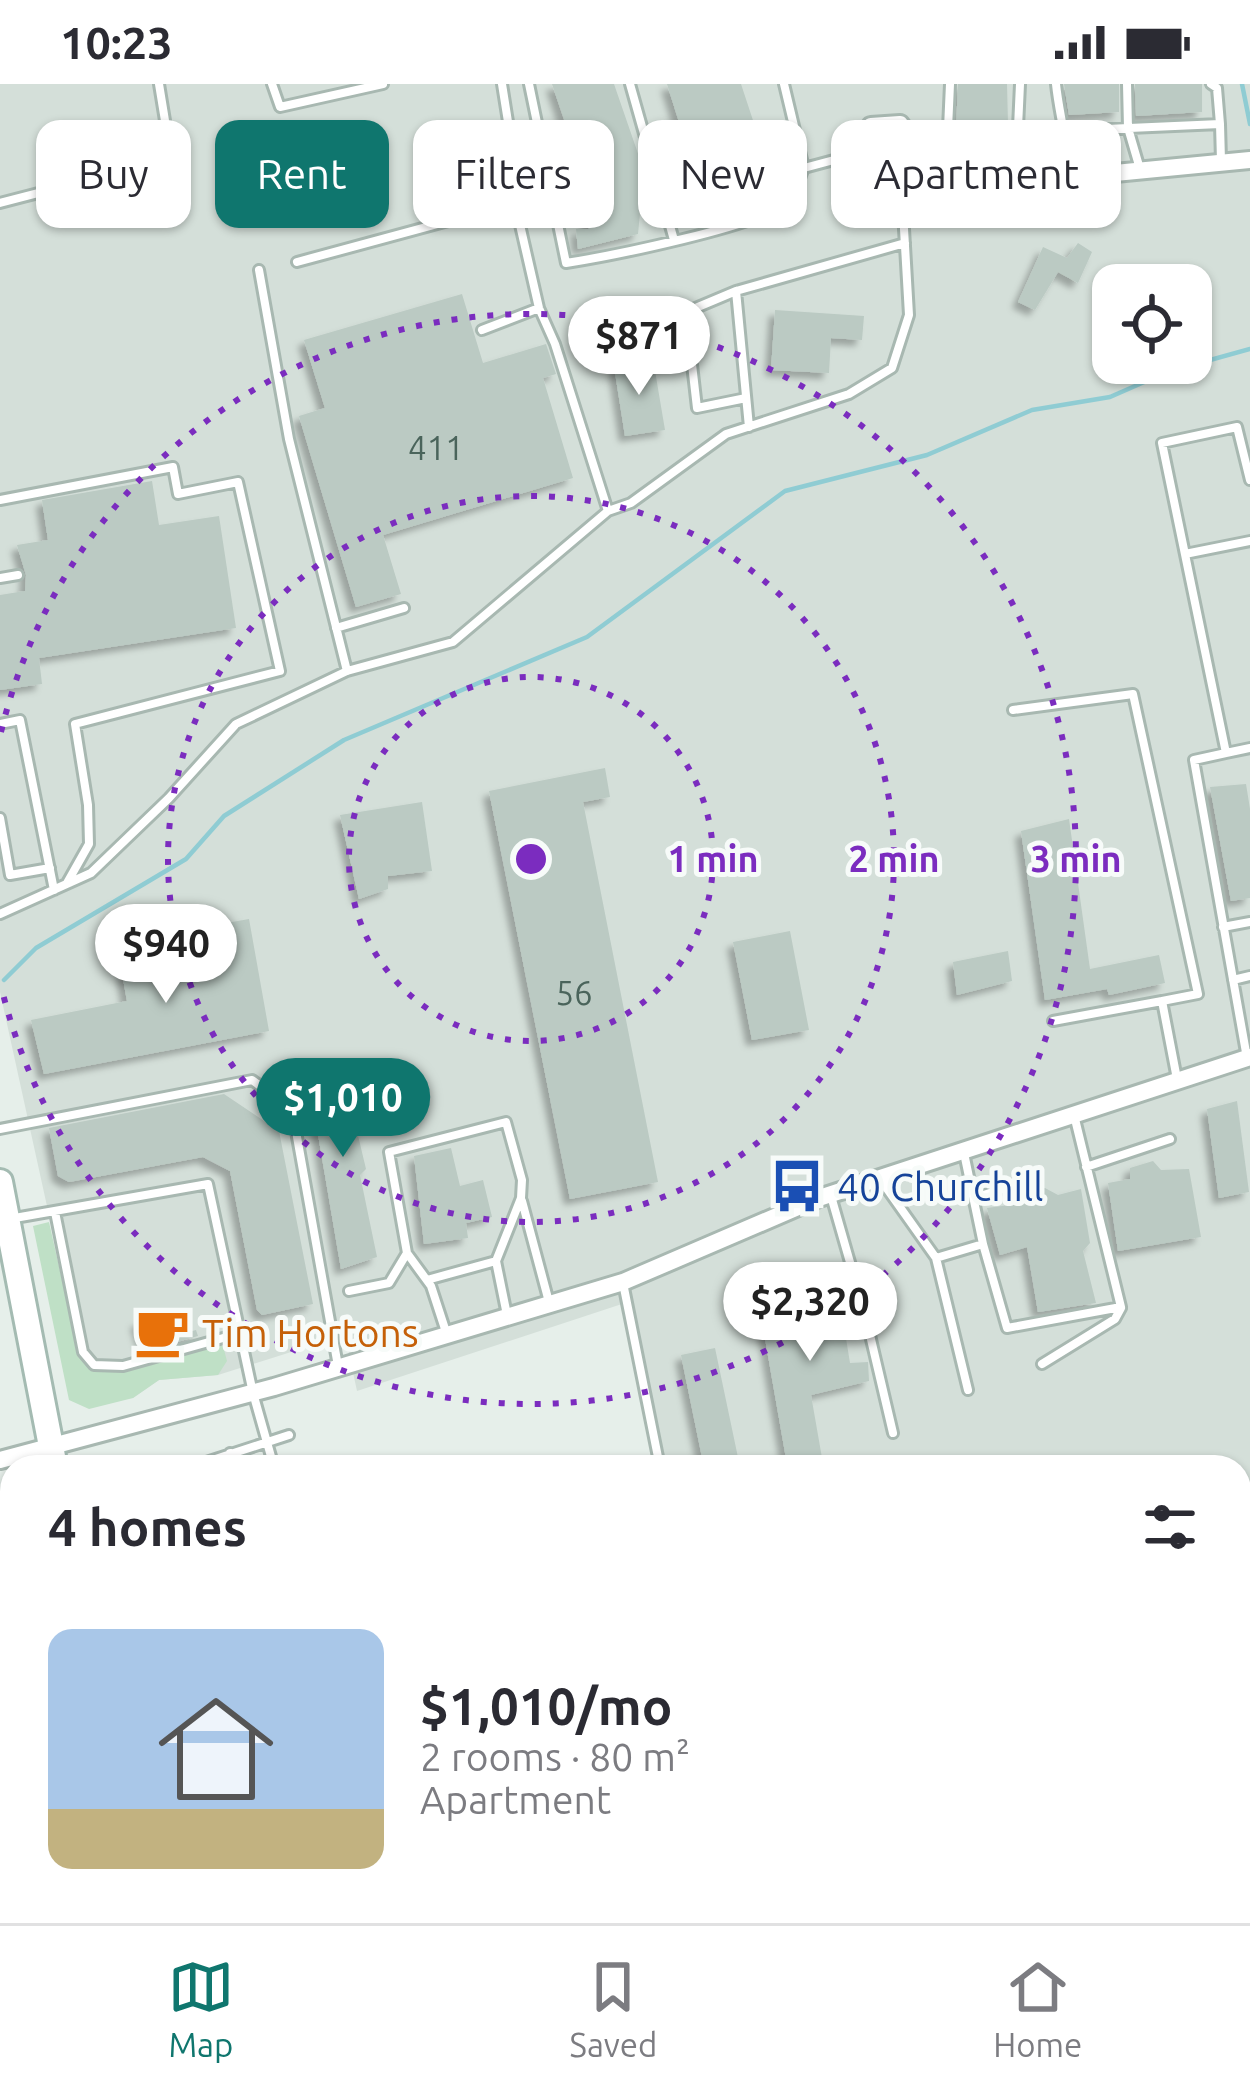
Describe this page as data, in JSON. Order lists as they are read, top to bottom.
{
  "places": {
    "bus stop": ["40 Churchill"],
    "cafe": ["Tim Hortons"]
  },
  "house_numbers": ["411", "56"],
  "page": {
    "status": "10:23",
    "chip": [
      "Buy",
      "Rent",
      "Filters",
      "New",
      "Apartment"
    ],
    "price": [
      "$871",
      "$940",
      "$1,010",
      "$2,320"
    ],
    "heading": "4 homes",
    "list": [
      {
        "name": "$1,010/mo",
        "note": "2 rooms · 80 m² · Apartment"
      }
    ],
    "tabs": ["Map", "Saved", "Home"]
  },
  "rings": ["1 min", "2 min", "3 min"]
}
